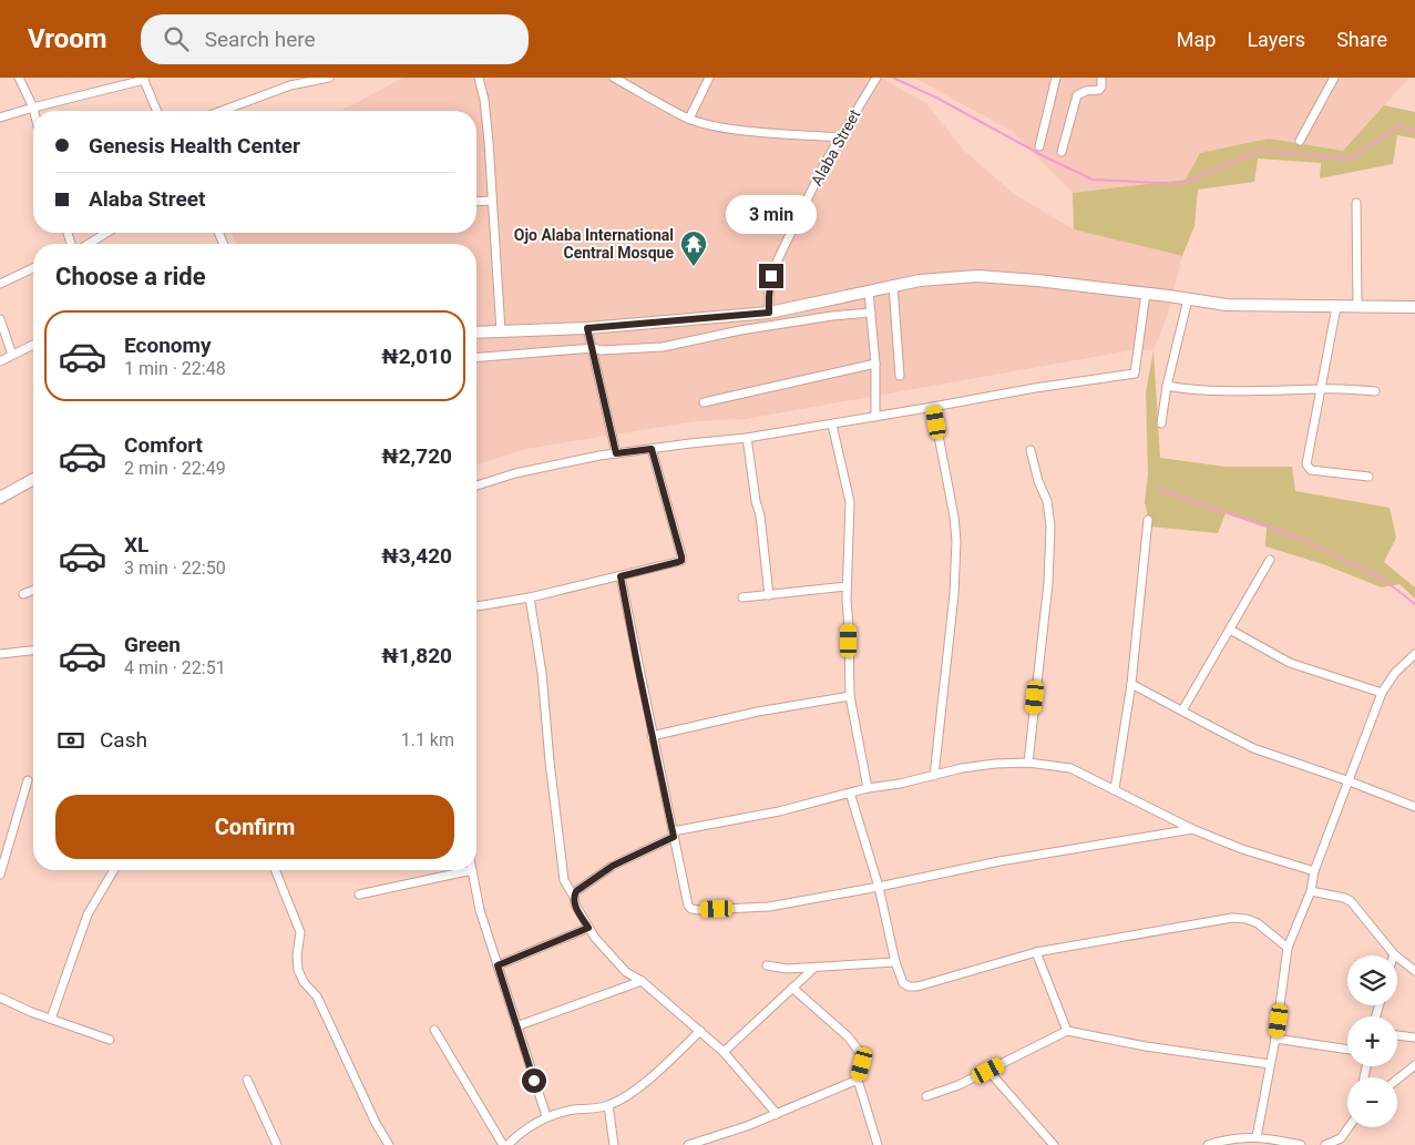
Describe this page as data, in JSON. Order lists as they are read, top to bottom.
{
  "streets": {
    "street": ["Alaba Street"]
  },
  "places": {
    "temple": ["Ojo Alaba International Central Mosque"]
  },
  "page": {
    "header": "Vroom",
    "search": "Search here",
    "nav": ["Map", "Layers", "Share"],
    "banner": ["Genesis Health Center", "Alaba Street"],
    "bubble": "3 min",
    "heading": "Choose a ride",
    "list": [
      {
        "name": "Economy",
        "note": "1 min · 22:48",
        "value": "₦2,010"
      },
      {
        "name": "Comfort",
        "note": "2 min · 22:49",
        "value": "₦2,720"
      },
      {
        "name": "XL",
        "note": "3 min · 22:50",
        "value": "₦3,420"
      },
      {
        "name": "Green",
        "note": "4 min · 22:51",
        "value": "₦1,820"
      }
    ],
    "pay": ["Cash", "1.1 km"],
    "buttons": "Confirm",
    "map_buttons": ["+", "−"]
  }
}
